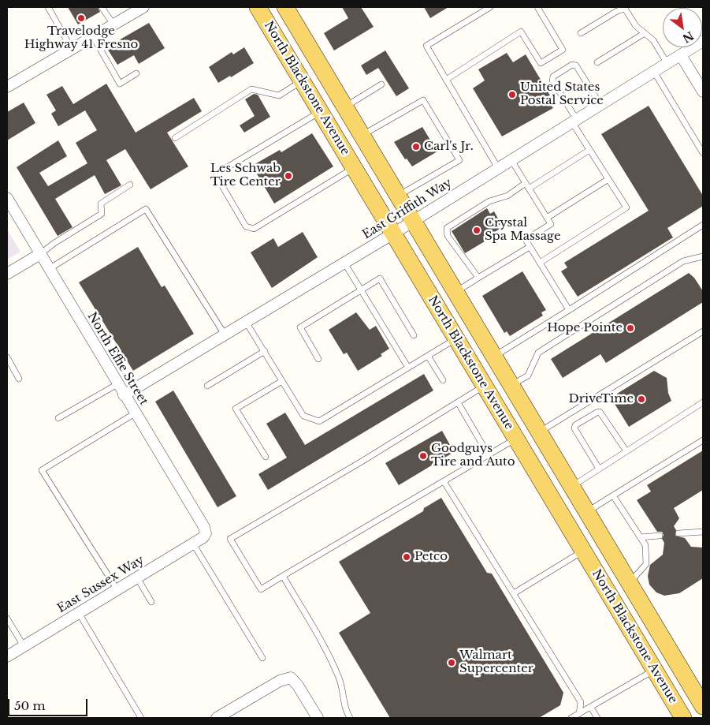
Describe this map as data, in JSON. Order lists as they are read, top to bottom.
{
  "streets": {
    "main road": ["North Blackstone Avenue"],
    "street": ["East Griffith Way", "North Effie Street", "East Sussex Way"]
  },
  "crossings": [
    ["North Blackstone Avenue", "East Griffith Way"],
    ["East Griffith Way", "North Effie Street"],
    ["North Effie Street", "East Sussex Way"]
  ],
  "places": [
    "Travelodge Highway 41 Fresno",
    "United States Postal Service",
    "Carl's Jr.",
    "Les Schwab Tire Center",
    "Crystal Spa Massage",
    "Hope Pointe",
    "DriveTime",
    "Goodguys Tire and Auto",
    "Petco",
    "Walmart Supercenter"
  ],
  "scale_bar": "50 m",
  "north": "bottom right"
}
